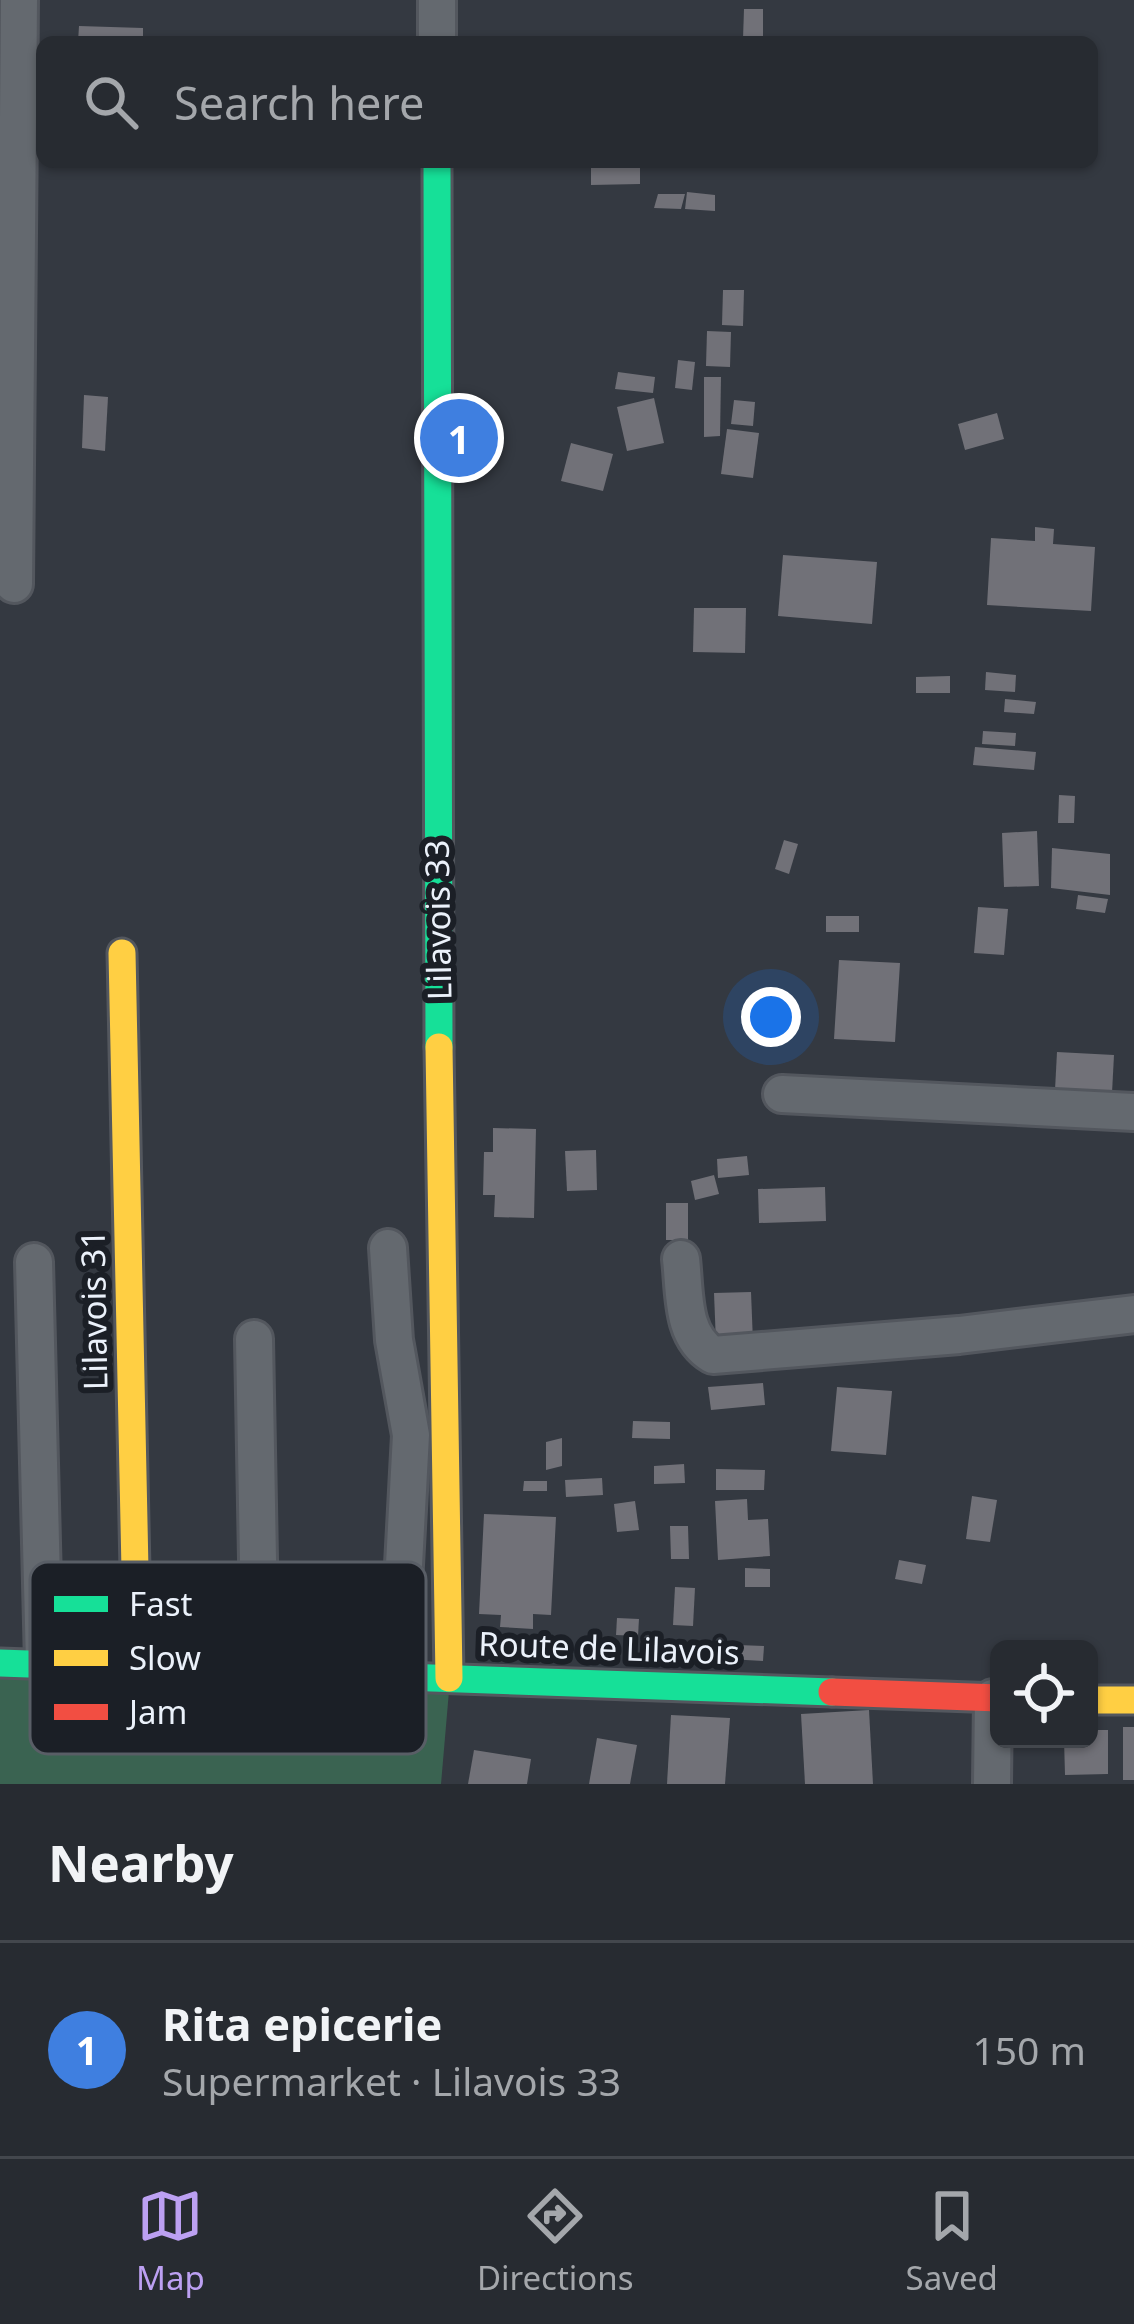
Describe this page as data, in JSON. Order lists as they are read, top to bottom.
{
  "streets": {
    "street": ["Lilavois 33", "Lilavois 31", "Route de Lilavois"]
  },
  "crossings": [
    ["Lilavois 33", "Route de Lilavois"]
  ],
  "legend": ["Fast", "Slow", "Jam"],
  "page": {
    "search": "Search here",
    "pins": "1",
    "heading": "Nearby",
    "list": [
      {
        "mark": "1",
        "name": "Rita epicerie",
        "note": "Supermarket · Lilavois 33",
        "value": "150 m"
      }
    ],
    "nav": ["Map", "Directions", "Saved"]
  }
}
